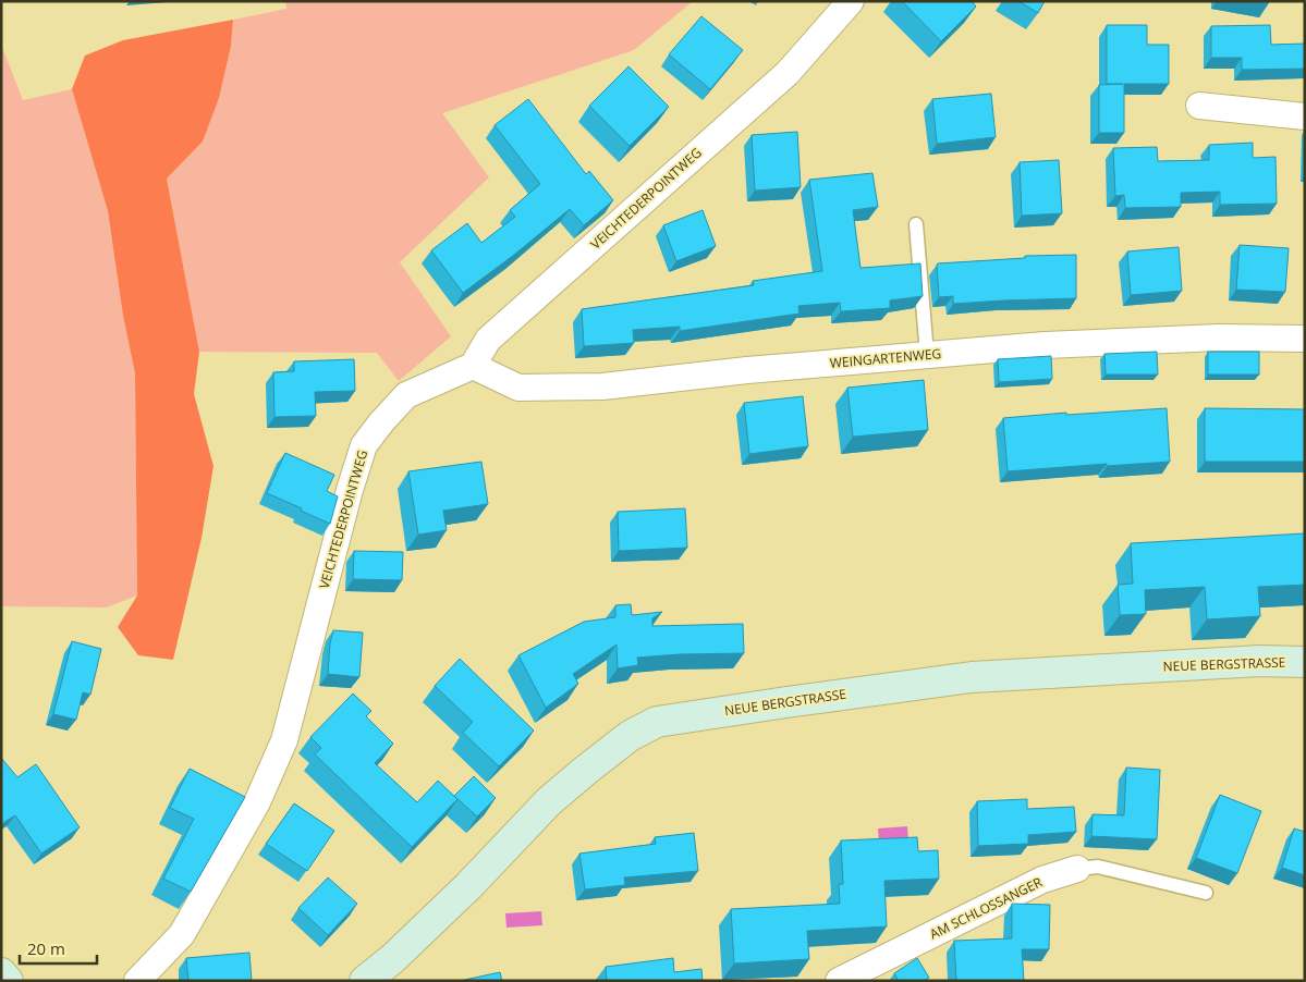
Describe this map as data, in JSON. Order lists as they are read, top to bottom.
{
  "streets": {
    "street": [
      "VEICHTEDERPOINTWEG",
      "WEINGARTENWEG",
      "NEUE BERGSTRASSE",
      "AM SCHLOSSANGER"
    ]
  },
  "crossings": [
    ["VEICHTEDERPOINTWEG", "WEINGARTENWEG"]
  ],
  "scale_bar": "20 m"
}
